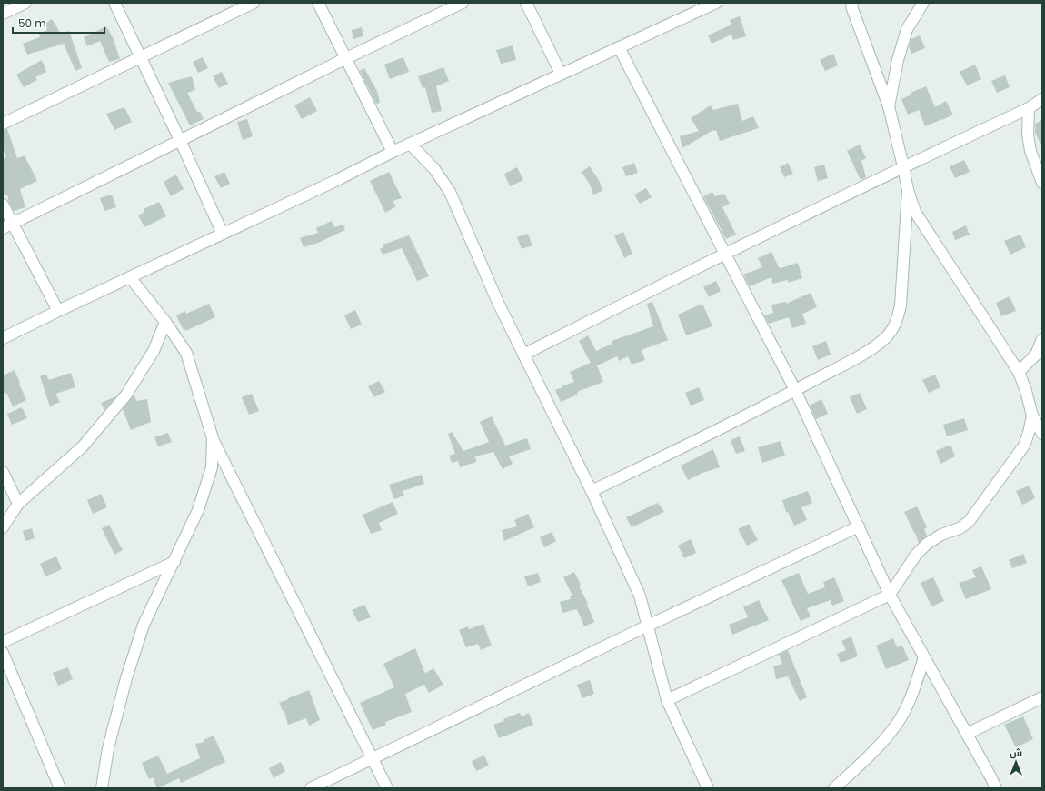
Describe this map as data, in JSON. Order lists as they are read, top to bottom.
{
  "scale_bar": "50 m",
  "north": "top"
}
